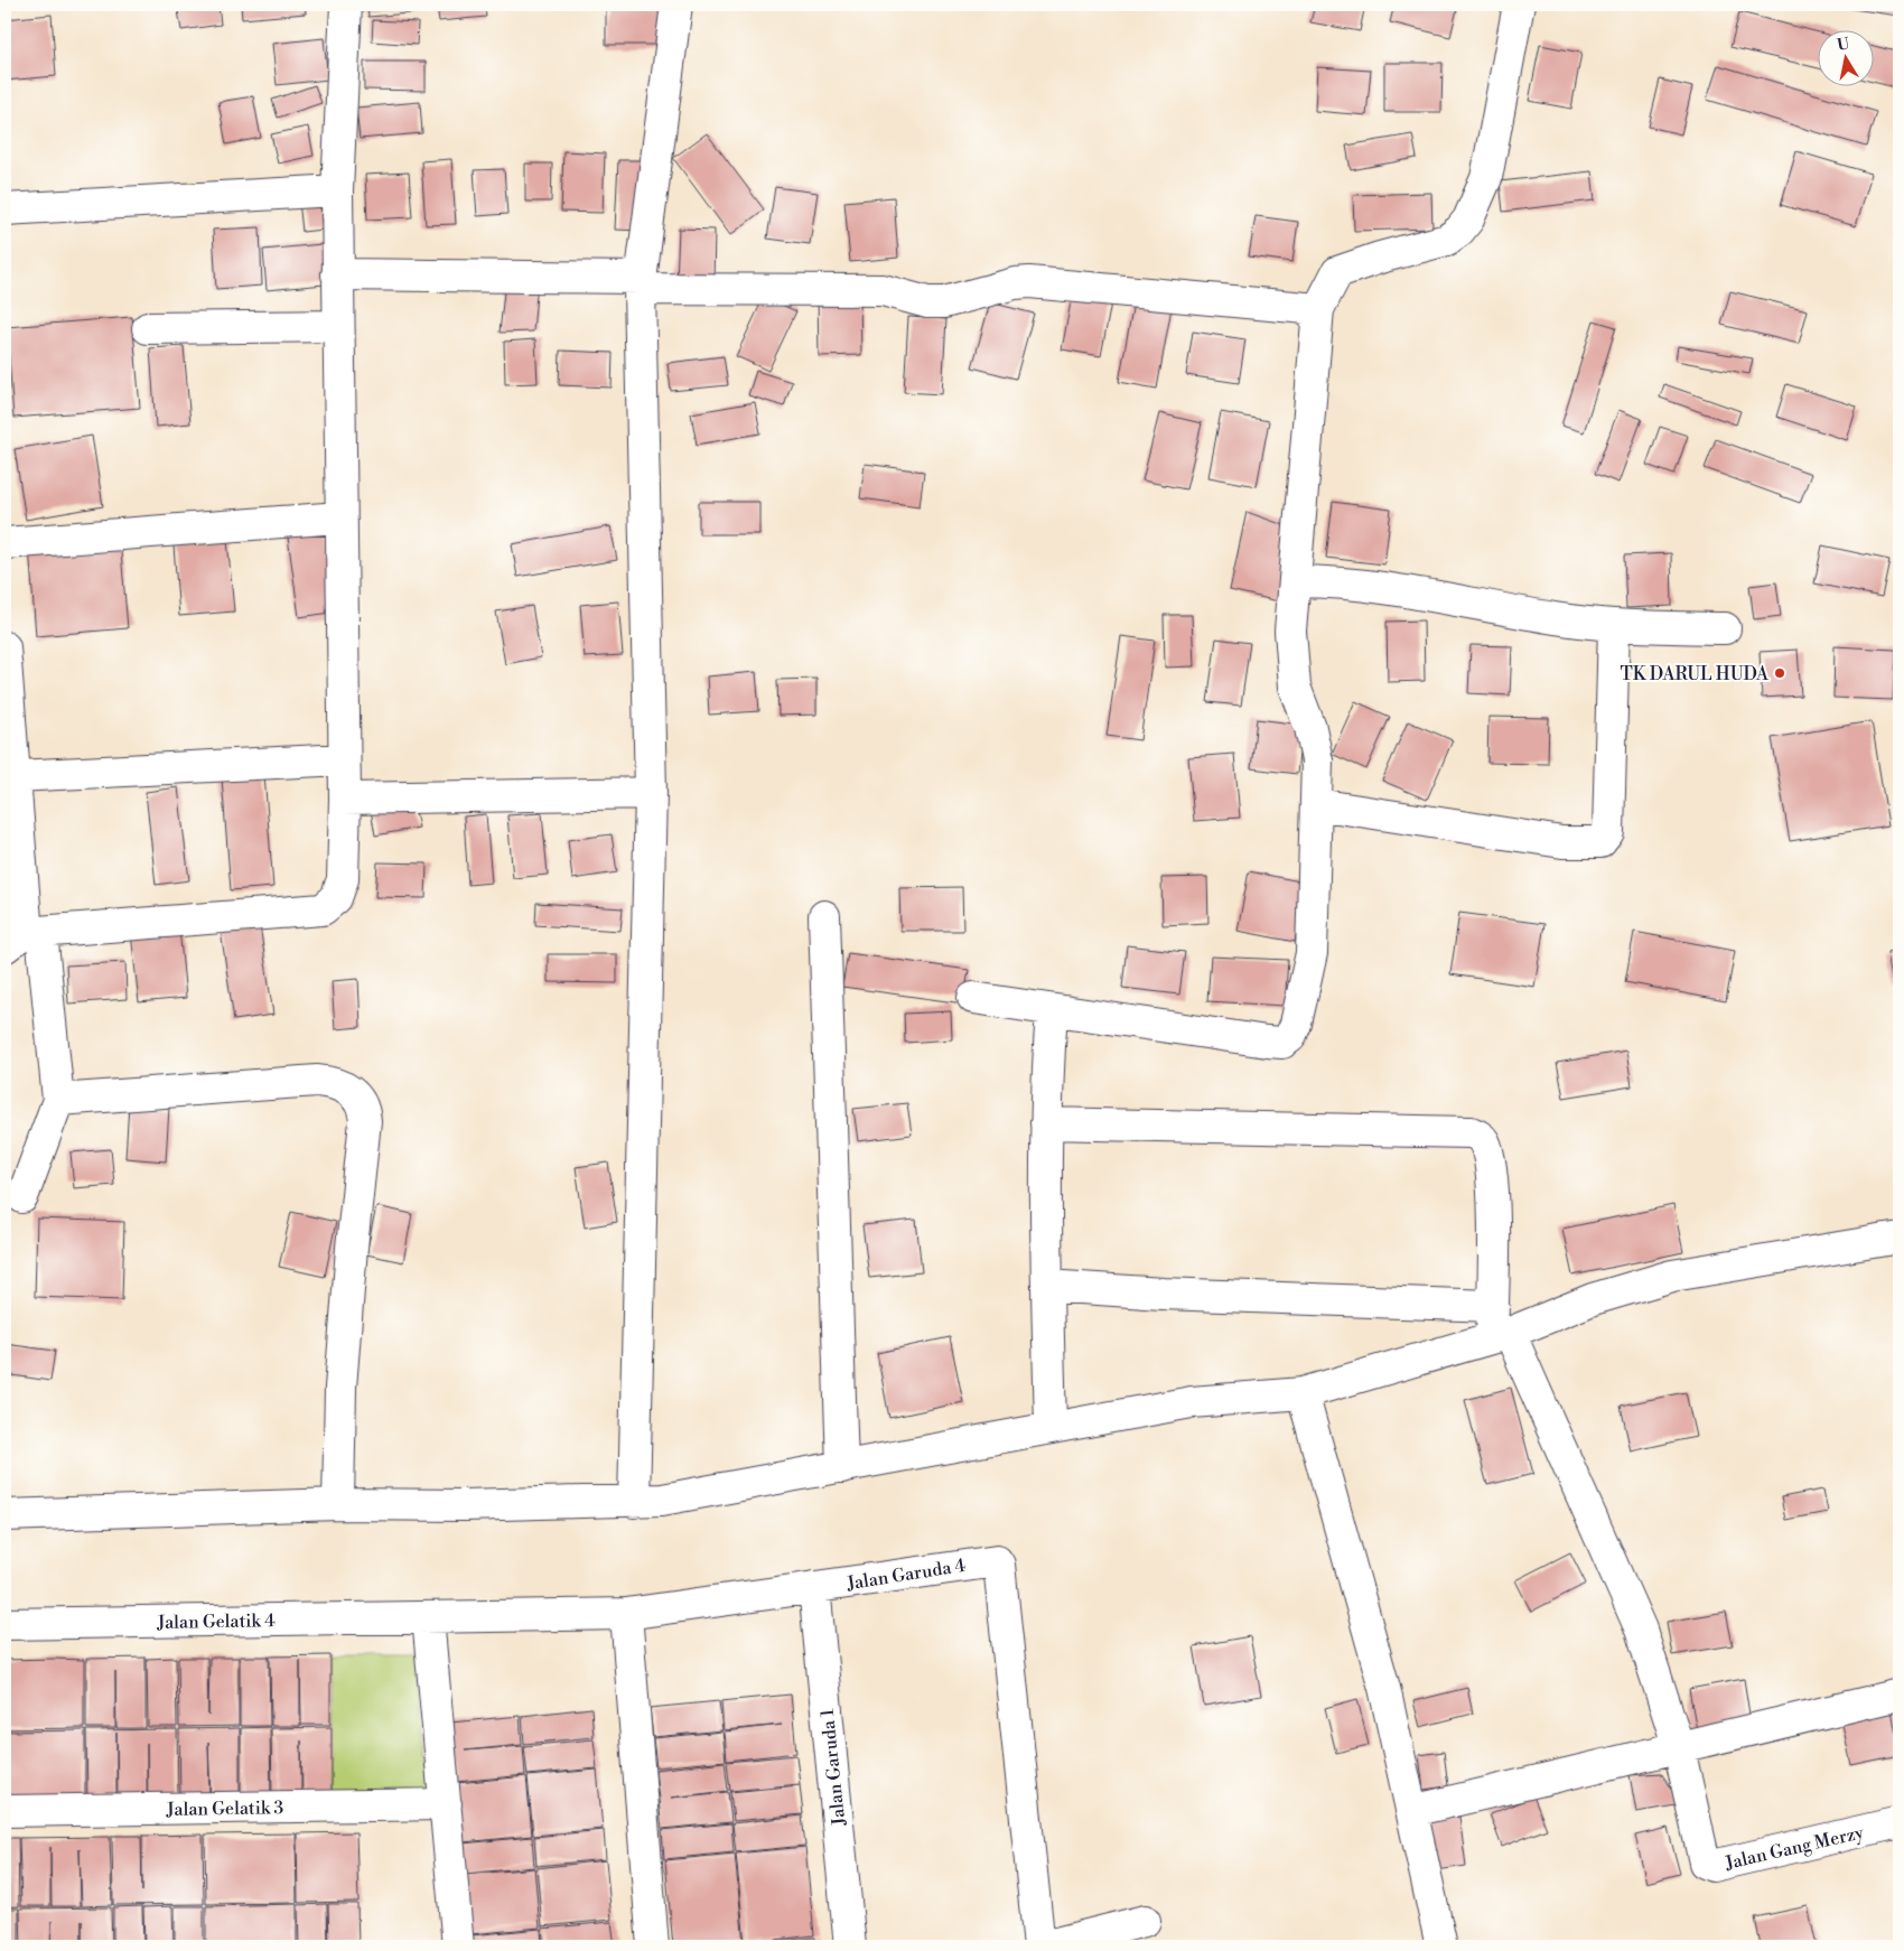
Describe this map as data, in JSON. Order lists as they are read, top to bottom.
{
  "streets": {
    "street": [
      "Jalan Garuda 4",
      "Jalan Gelatik 4",
      "Jalan Garuda 1",
      "Jalan Gelatik 3",
      "Jalan Gang Merzy"
    ]
  },
  "crossings": [
    ["Jalan Garuda 4", "Jalan Gelatik 4"],
    ["Jalan Garuda 4", "Jalan Garuda 1"]
  ],
  "places": ["TK DARUL HUDA"],
  "north": "top"
}
